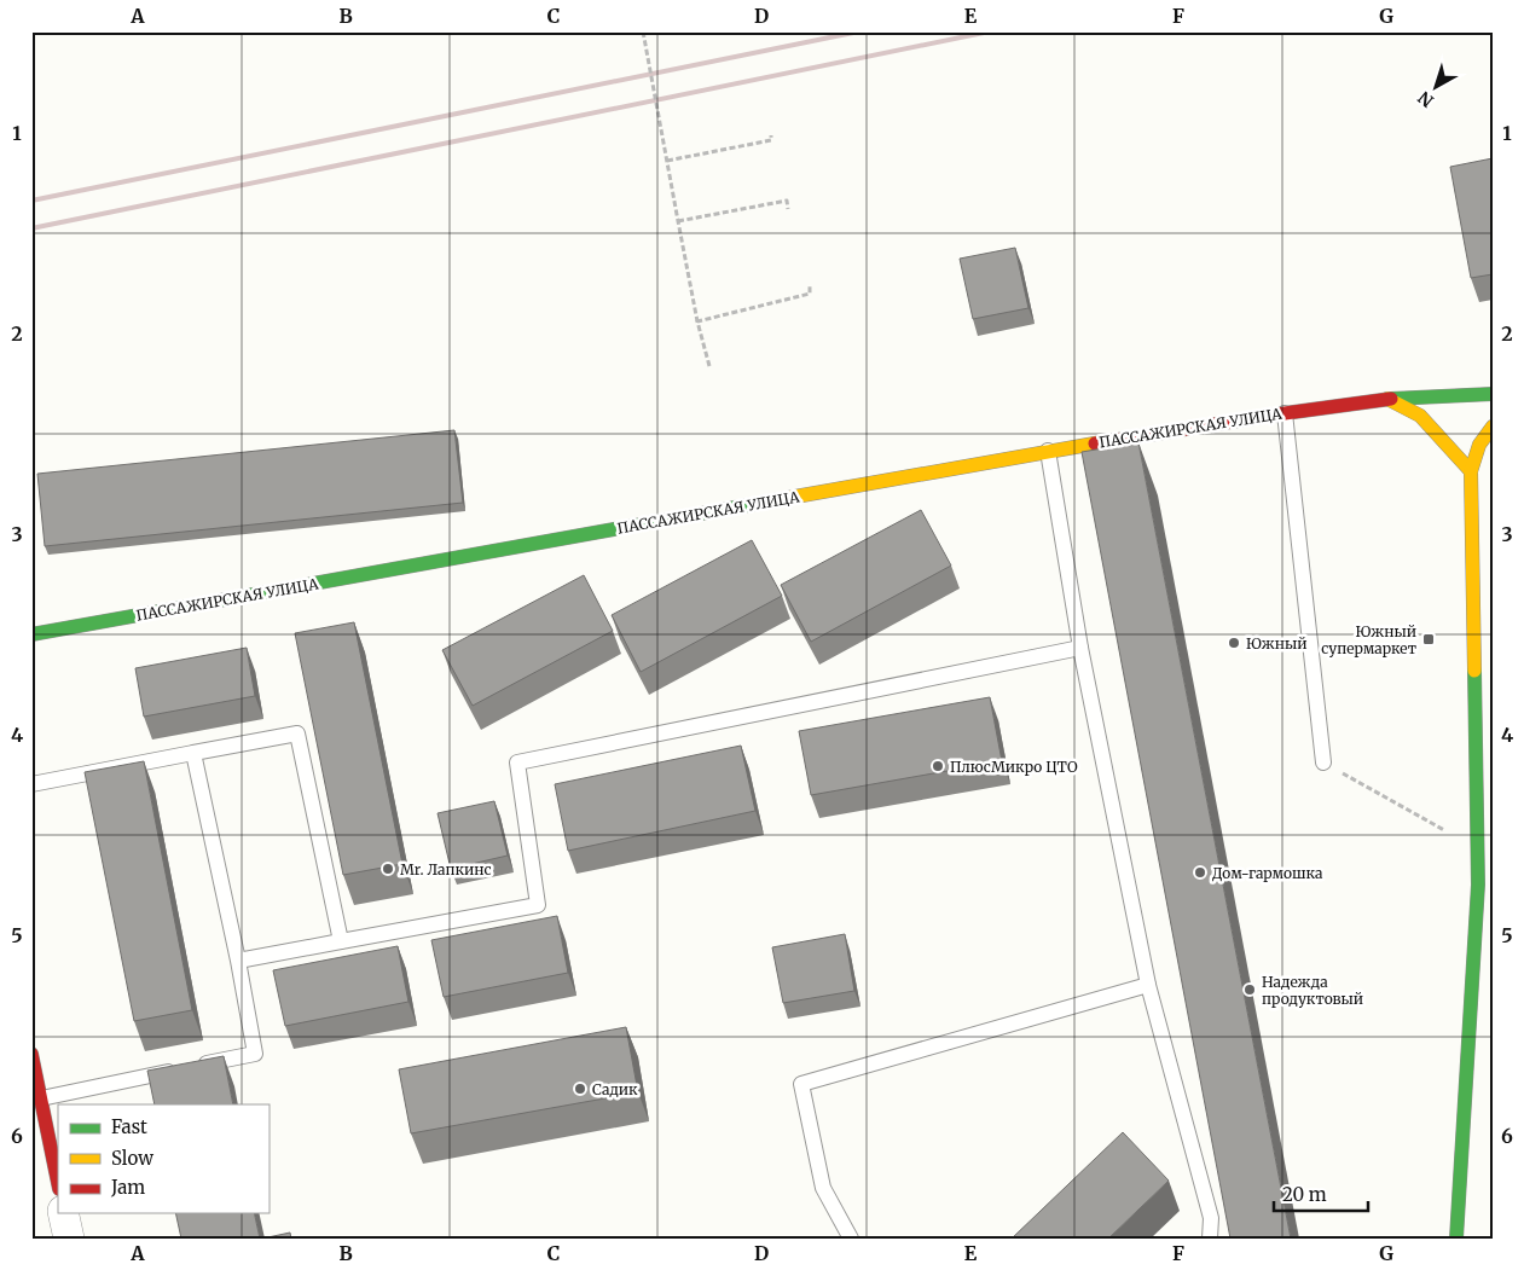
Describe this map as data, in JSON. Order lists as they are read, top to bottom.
{
  "streets": {
    "street": ["ПАССАЖИРСКАЯ УЛИЦА"]
  },
  "places": {
    "transit": ["Южный супермаркет"],
    "other": [
      "Южный",
      "ПлюсМикро ЦТО",
      "Mr. Лапкинс",
      "Дом-гармошка",
      "Надежда продуктовый",
      "Садик"
    ]
  },
  "legend": ["Fast", "Slow", "Jam"],
  "scale_bar": "20 m",
  "north": "bottom left",
  "grid": {
    "columns": [
      "A",
      "B",
      "C",
      "D",
      "E",
      "F",
      "G"
    ],
    "rows": [
      "1",
      "2",
      "3",
      "4",
      "5",
      "6"
    ]
  }
}
